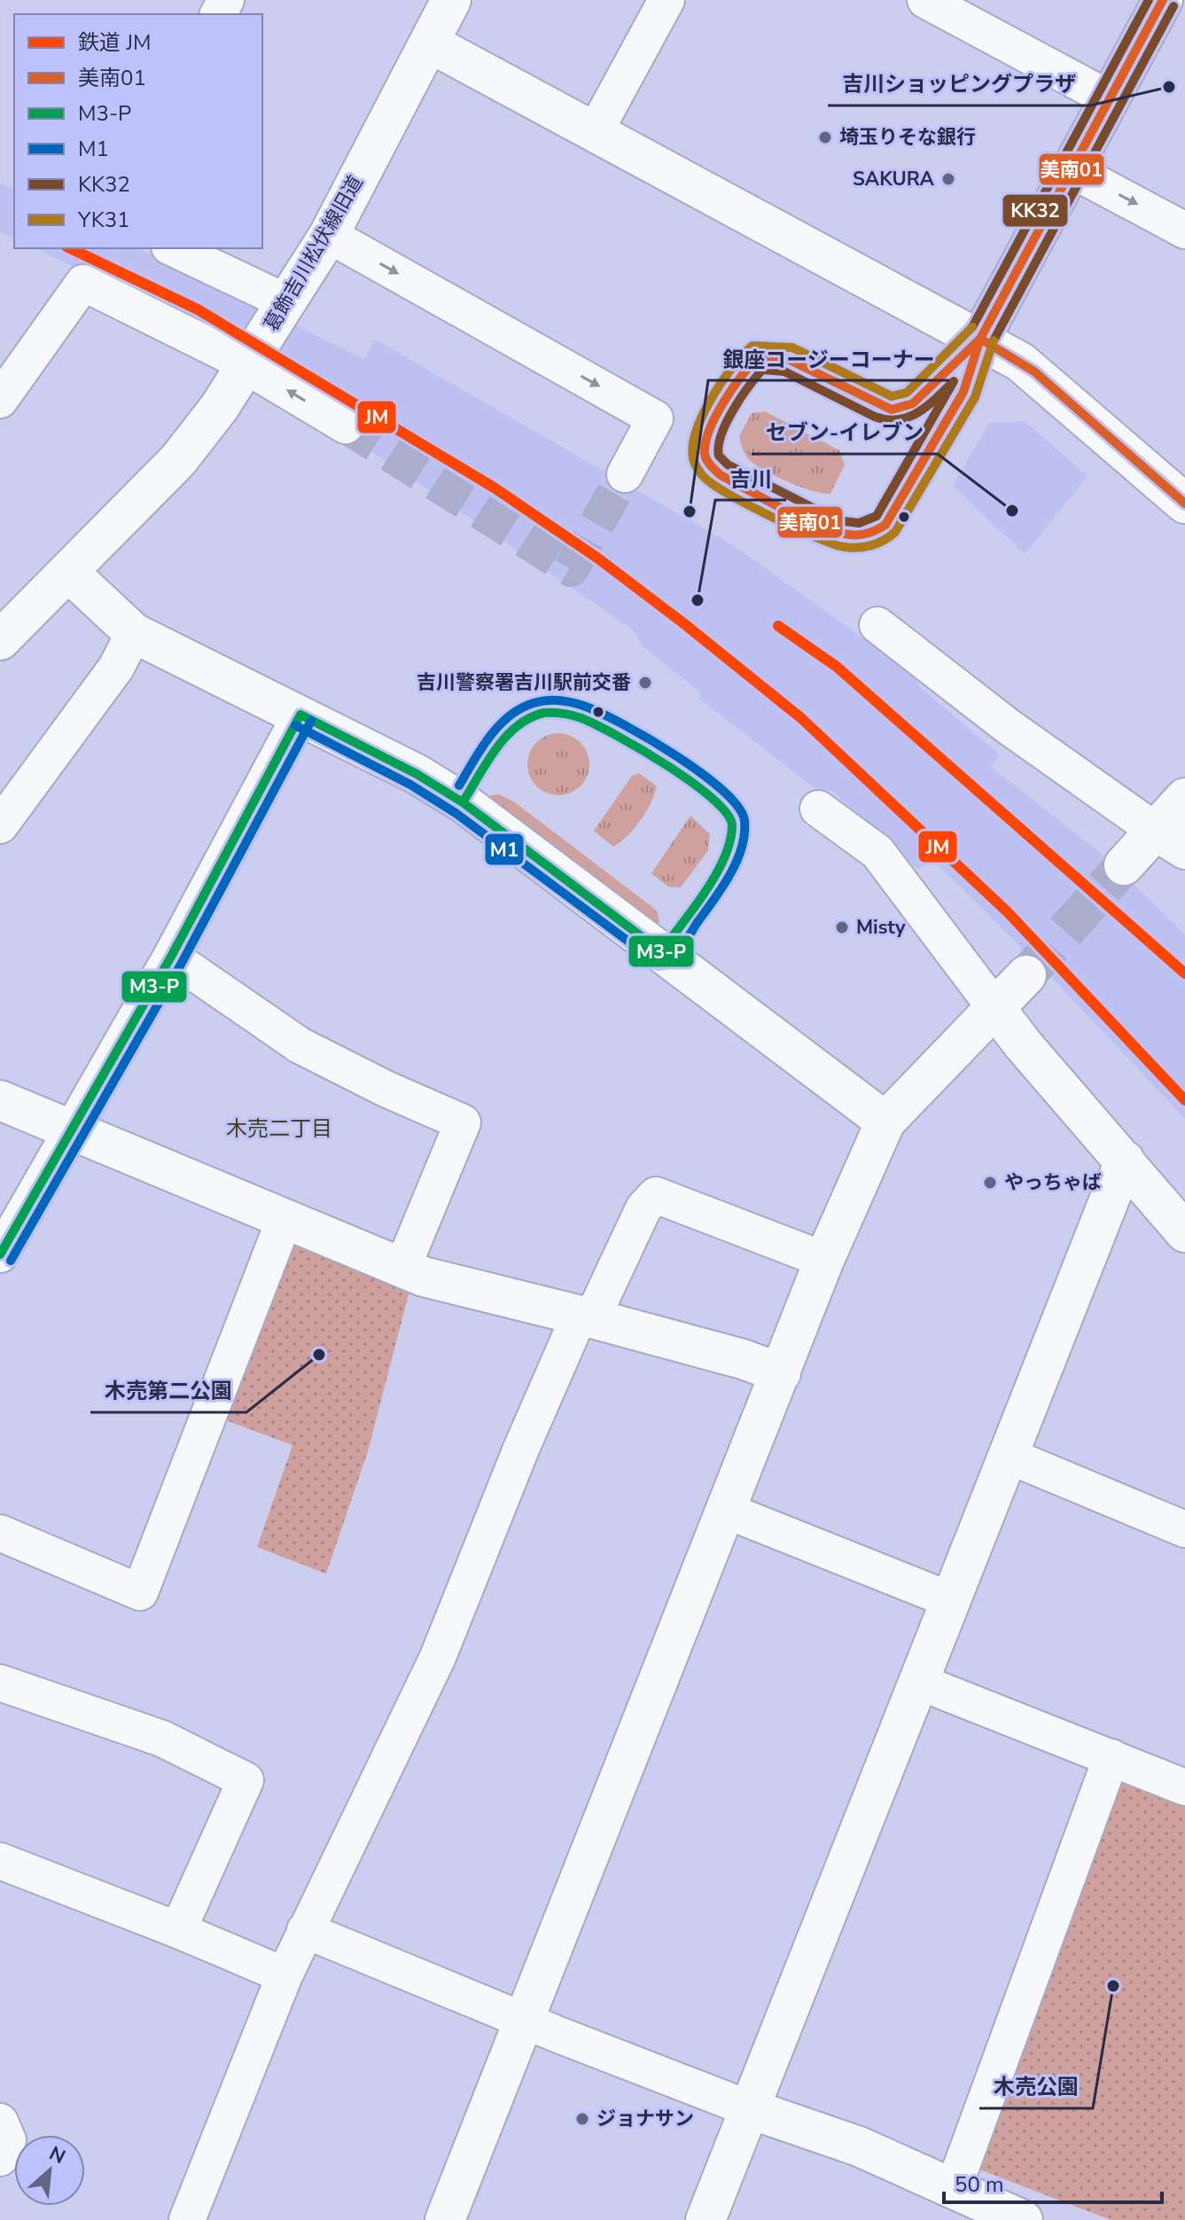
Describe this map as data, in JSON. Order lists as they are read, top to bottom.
{
  "streets": {
    "street": ["葛飾吉川松伏線旧道"]
  },
  "districts": ["木売二丁目"],
  "places": [
    "吉川ショッピングプラザ",
    "埼玉りそな銀行",
    "SAKURA",
    "セブン-イレブン",
    "銀座コージーコーナー",
    "吉川",
    "吉川警察署吉川駅前交番",
    "Misty",
    "やっちゃば",
    "木売第二公園",
    "木売公園",
    "ジョナサン"
  ],
  "lines": [
    "transit line 美南01",
    "transit line KK32",
    "rail line JM",
    "transit line YK31",
    "transit line M1",
    "transit line M3-P"
  ],
  "legend": [
    "鉄道 JM",
    "美南01",
    "M3-P",
    "M1",
    "KK32",
    "YK31"
  ],
  "scale_bar": "50 m",
  "north": "top right"
}
